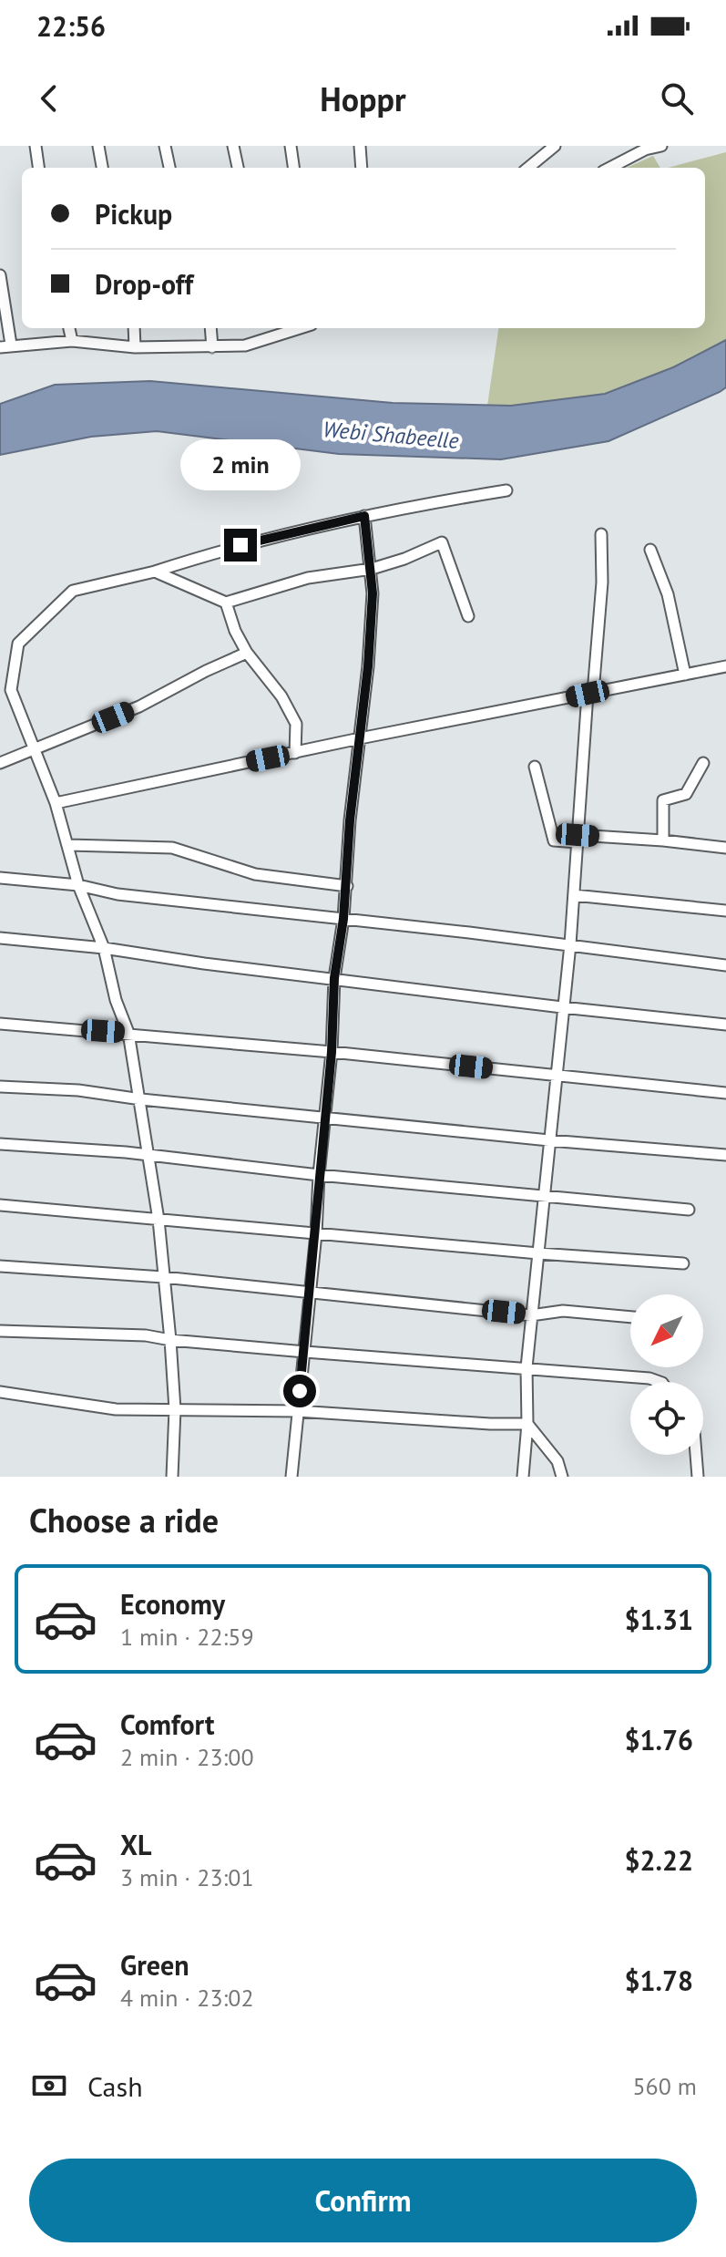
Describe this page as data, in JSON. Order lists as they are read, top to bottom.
{
  "water": ["Webi Shabeelle"],
  "north": "bottom left",
  "page": {
    "status": "22:56",
    "header": "Hoppr",
    "banner": ["Pickup", "Drop-off"],
    "bubble": "2 min",
    "heading": "Choose a ride",
    "list": [
      {
        "name": "Economy",
        "note": "1 min · 22:59",
        "value": "$1.31"
      },
      {
        "name": "Comfort",
        "note": "2 min · 23:00",
        "value": "$1.76"
      },
      {
        "name": "XL",
        "note": "3 min · 23:01",
        "value": "$2.22"
      },
      {
        "name": "Green",
        "note": "4 min · 23:02",
        "value": "$1.78"
      }
    ],
    "pay": ["Cash", "560 m"],
    "buttons": "Confirm"
  }
}
